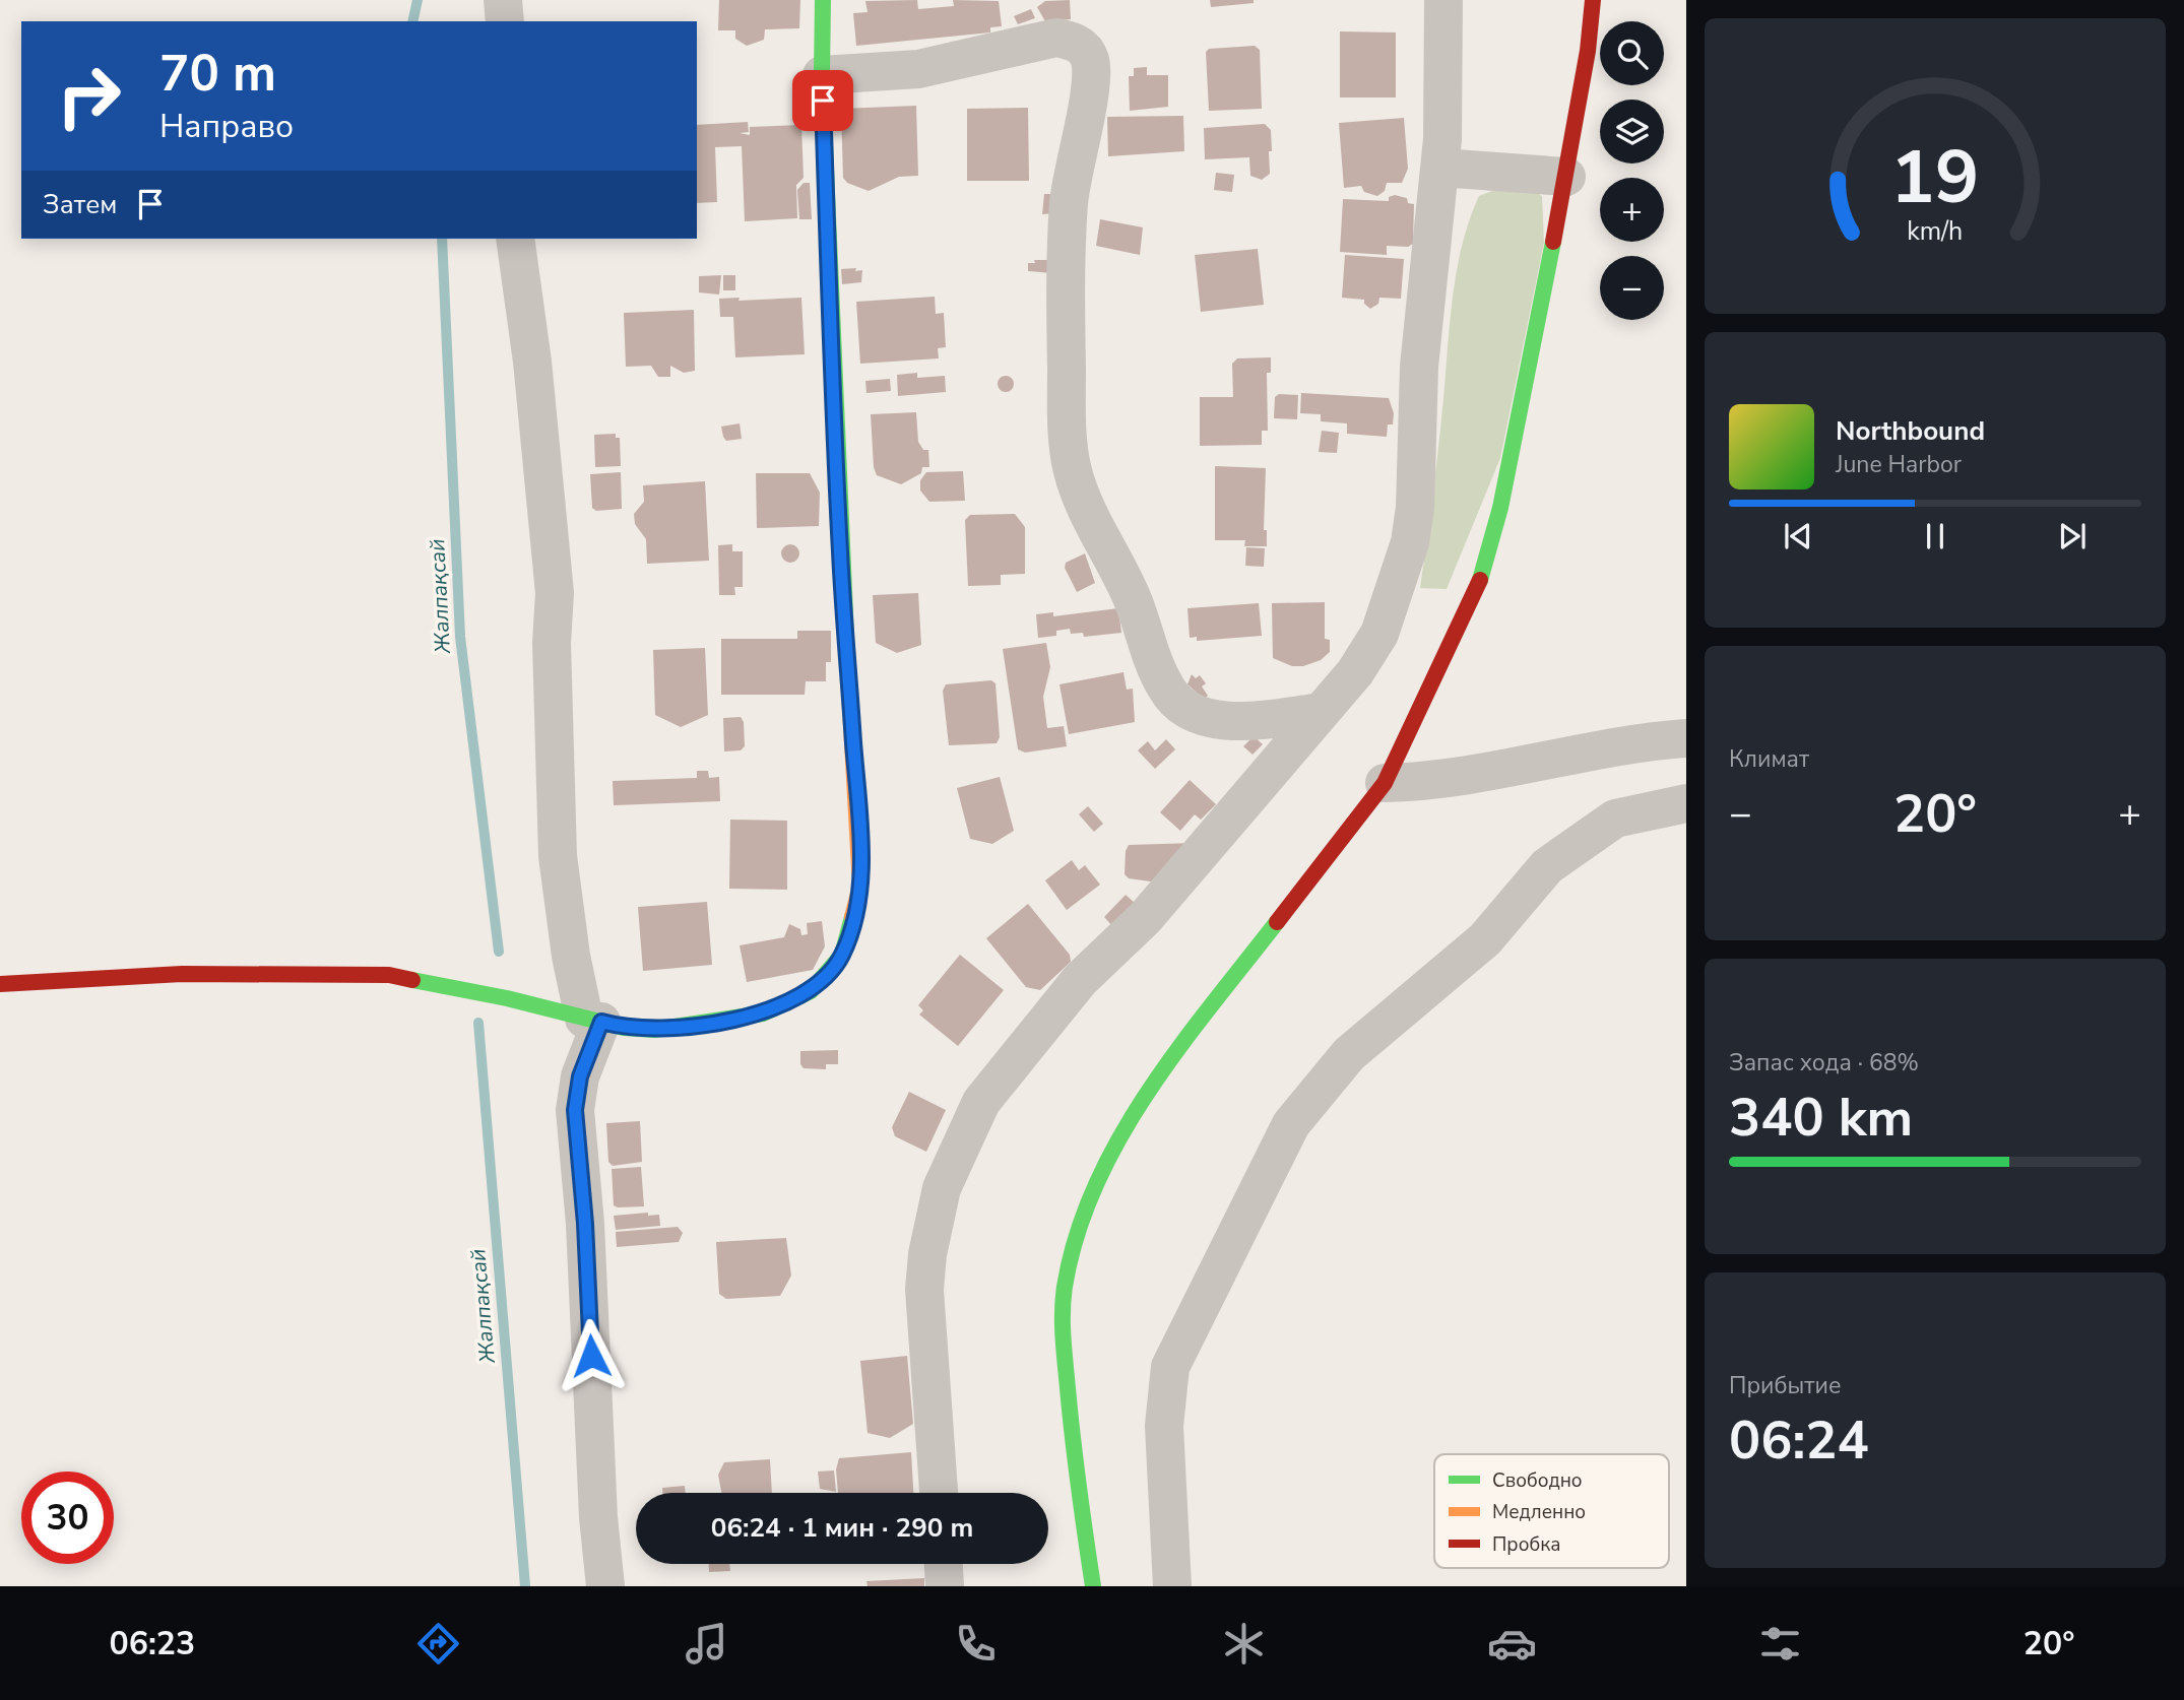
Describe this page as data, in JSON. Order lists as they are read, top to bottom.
{
  "water": ["Жалпақсай"],
  "legend": ["Свободно", "Медленно", "Пробка"],
  "page": {
    "map_buttons": ["+", "−"],
    "turn": ["70 m", "Направо"],
    "then": "Затем",
    "song": ["Northbound", "June Harbor"],
    "tile": [
      "Климат",
      ["Запас хода · 68%", "340 km"],
      ["Прибытие", "06:24"]
    ],
    "heat": ["−", "20°", "+"],
    "limit": "30",
    "trip": "06:24 · 1 мин · 290 m",
    "tabs": ["06:23", "20°"],
    "gauge": ["19", "km/h"]
  }
}
